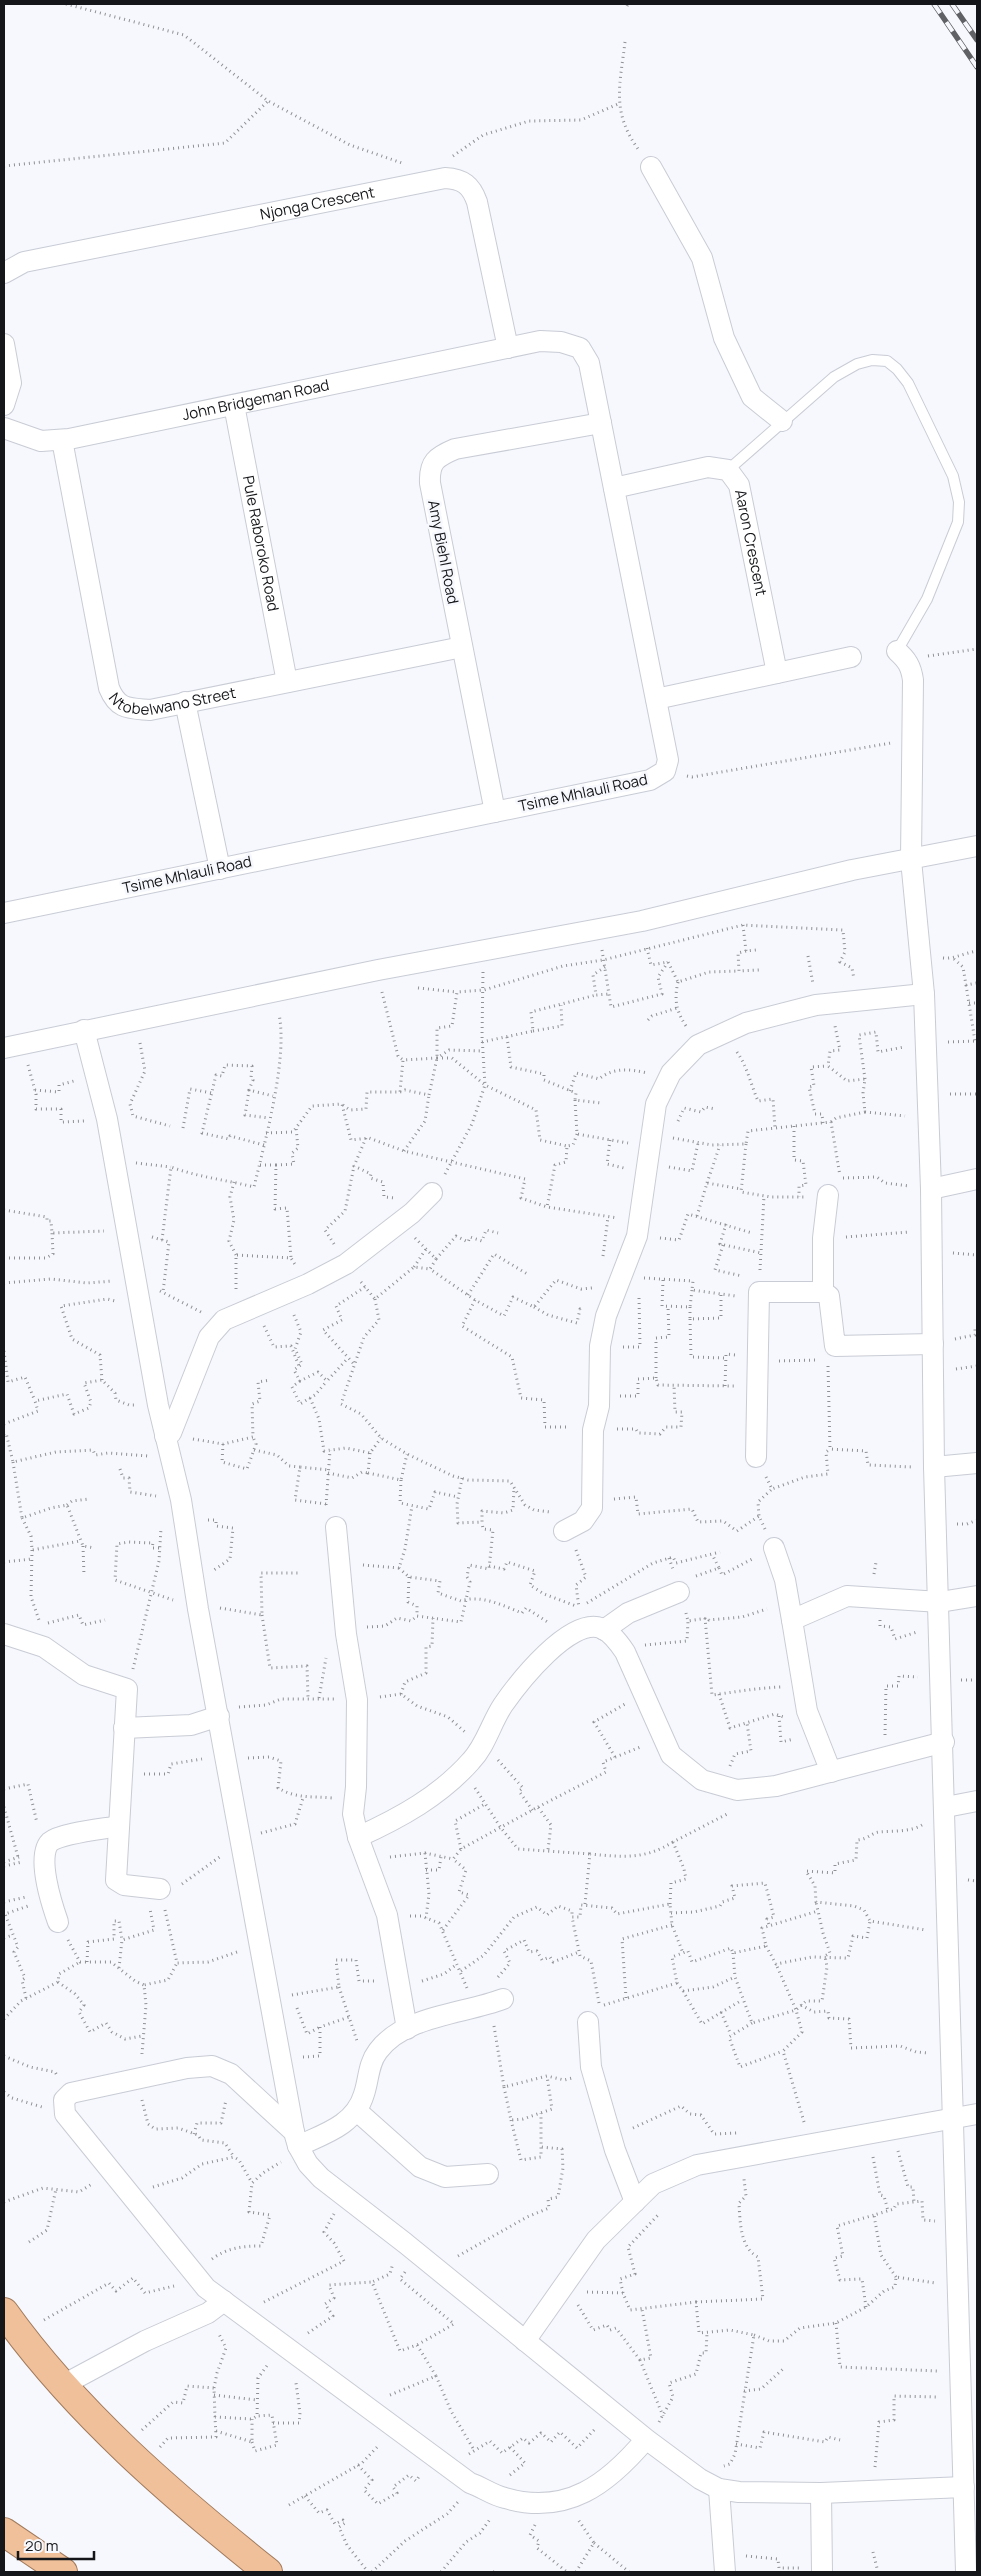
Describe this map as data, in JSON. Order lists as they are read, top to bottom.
{
  "streets": {
    "street": [
      "Njonga Crescent",
      "John Bridgeman Road",
      "Aaron Crescent",
      "Pule Raboroko Road",
      "Amy Biehl Road",
      "Ntobelwano Street",
      "Tsime Mhlauli Road"
    ]
  },
  "crossings": [
    ["John Bridgeman Road", "Pule Raboroko Road"],
    ["John Bridgeman Road", "Ntobelwano Street"],
    ["John Bridgeman Road", "Tsime Mhlauli Road"],
    ["Aaron Crescent", "Tsime Mhlauli Road"],
    ["Pule Raboroko Road", "Ntobelwano Street"],
    ["Amy Biehl Road", "Ntobelwano Street"],
    ["Amy Biehl Road", "Tsime Mhlauli Road"]
  ],
  "scale_bar": "20 m"
}
